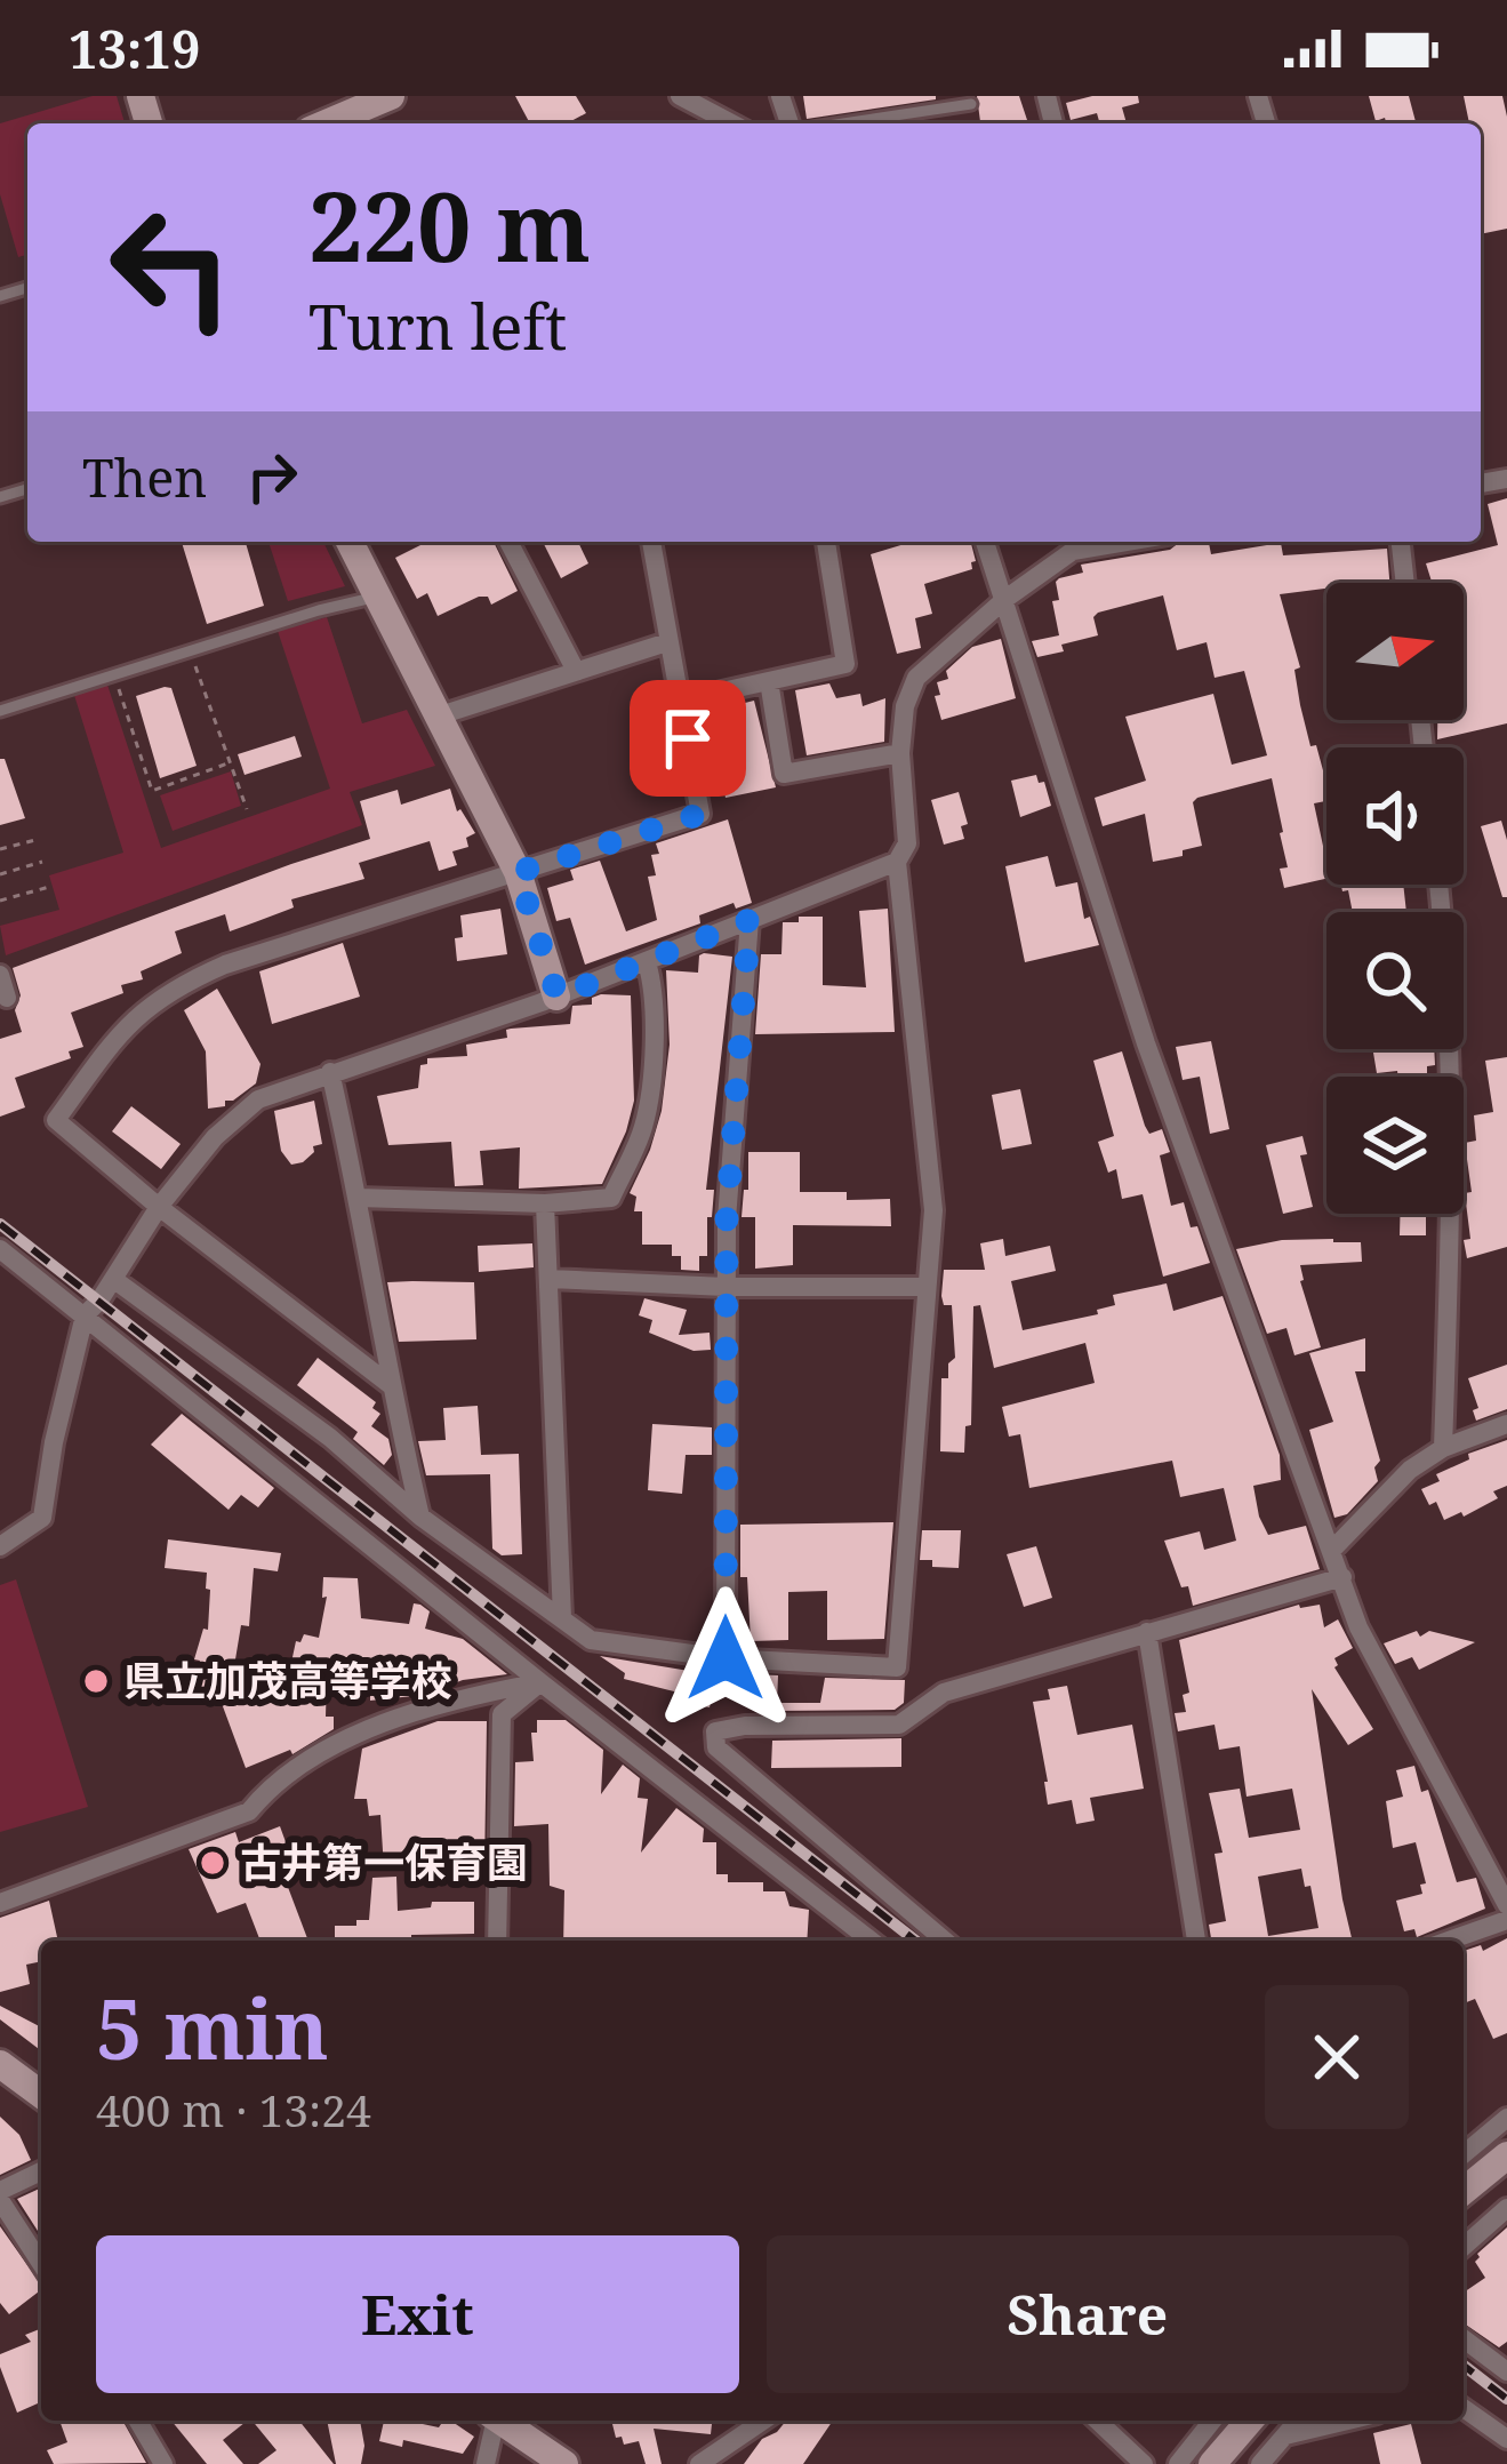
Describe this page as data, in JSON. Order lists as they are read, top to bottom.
{
  "places": ["県立加茂高等学校", "古井第一保育園"],
  "north": "right",
  "page": {
    "status": "13:19",
    "turn": ["220 m", "Turn left"],
    "then": "Then",
    "heading": ["5 min", "400 m · 13:24"],
    "buttons": ["Exit", "Share"]
  }
}
